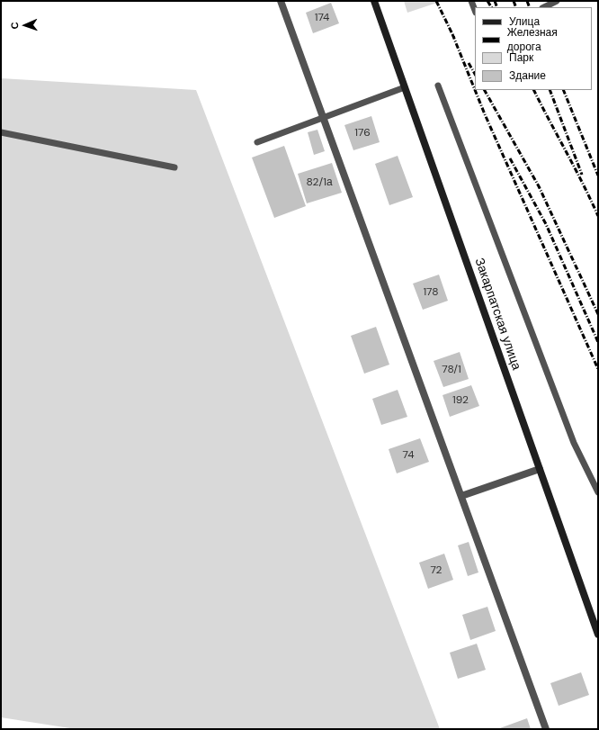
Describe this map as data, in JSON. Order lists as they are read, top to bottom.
{
  "streets": {
    "street": ["Закарпатская улица"]
  },
  "house_numbers": [
    "174",
    "176",
    "82/1а",
    "178",
    "78/1",
    "192",
    "74",
    "72"
  ],
  "legend": [
    "Улица",
    "Железная дорога",
    "Парк",
    "Здание"
  ],
  "north": "left"
}
